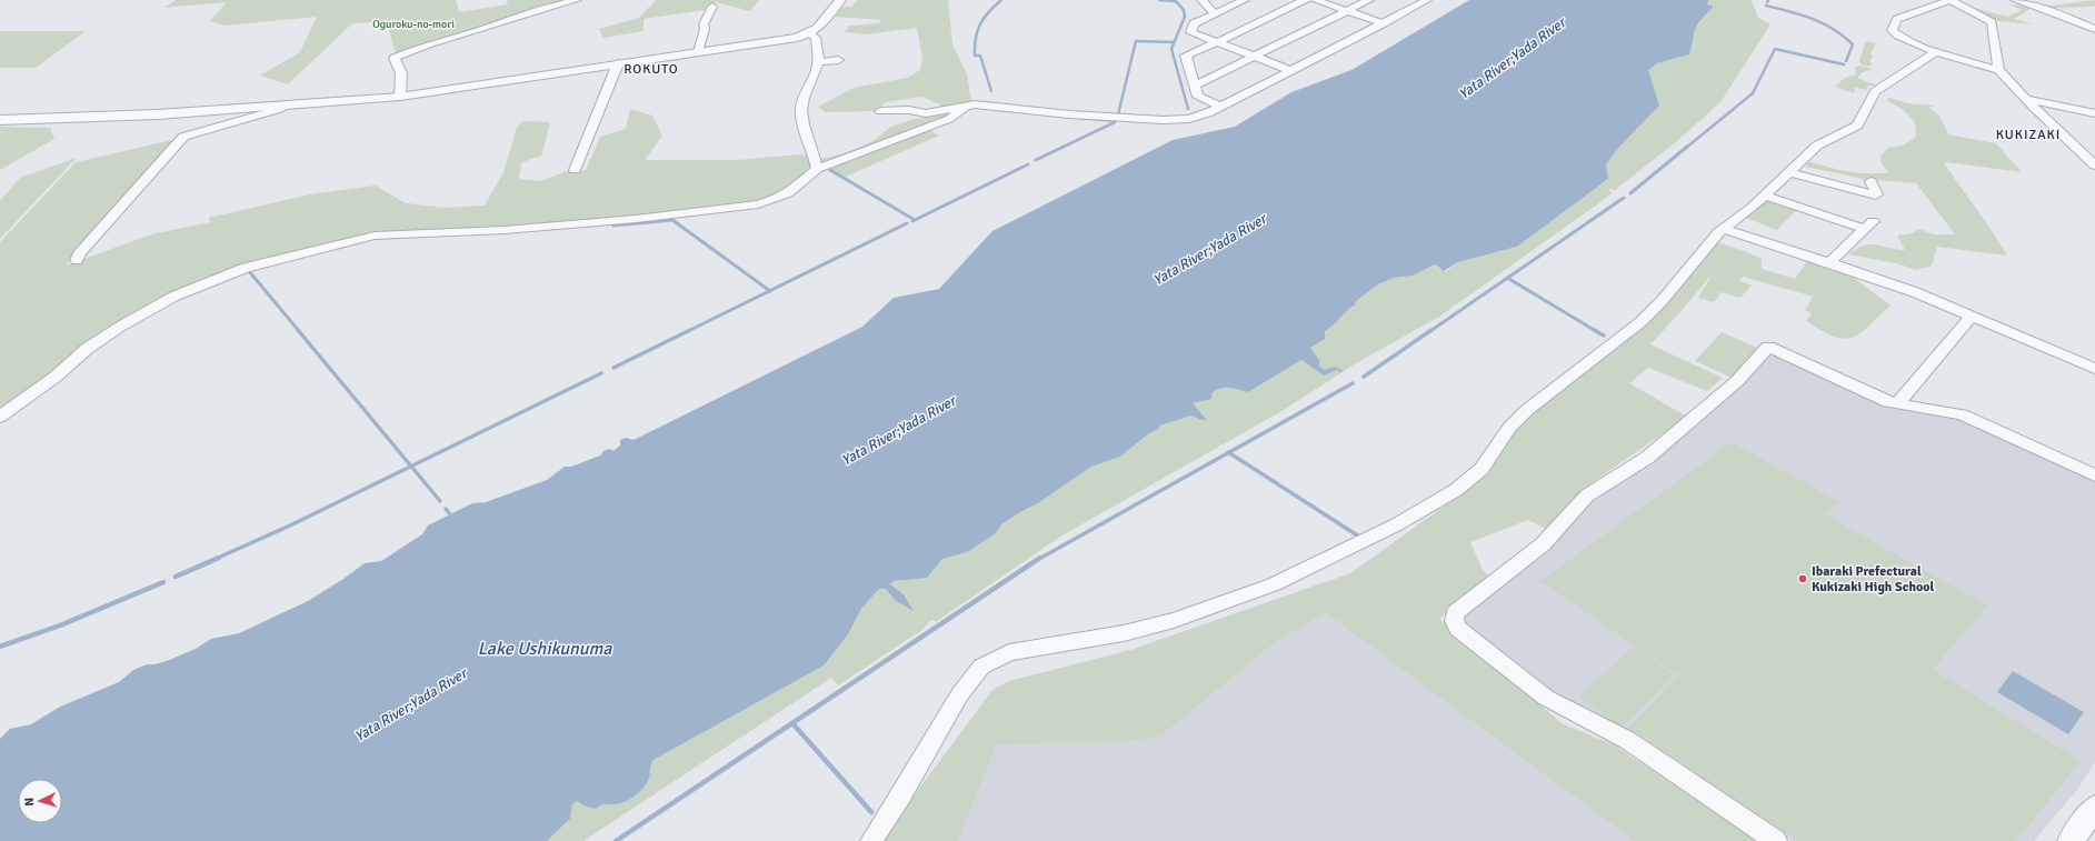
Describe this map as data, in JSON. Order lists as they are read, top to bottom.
{
  "districts": ["ROKUTO", "KUKIZAKI"],
  "water": ["Yata River;Yada River", "Lake Ushikunuma"],
  "parks": ["Oguroku-no-mori"],
  "places": ["Ibaraki Prefectural Kukizaki High School"],
  "north": "left"
}
